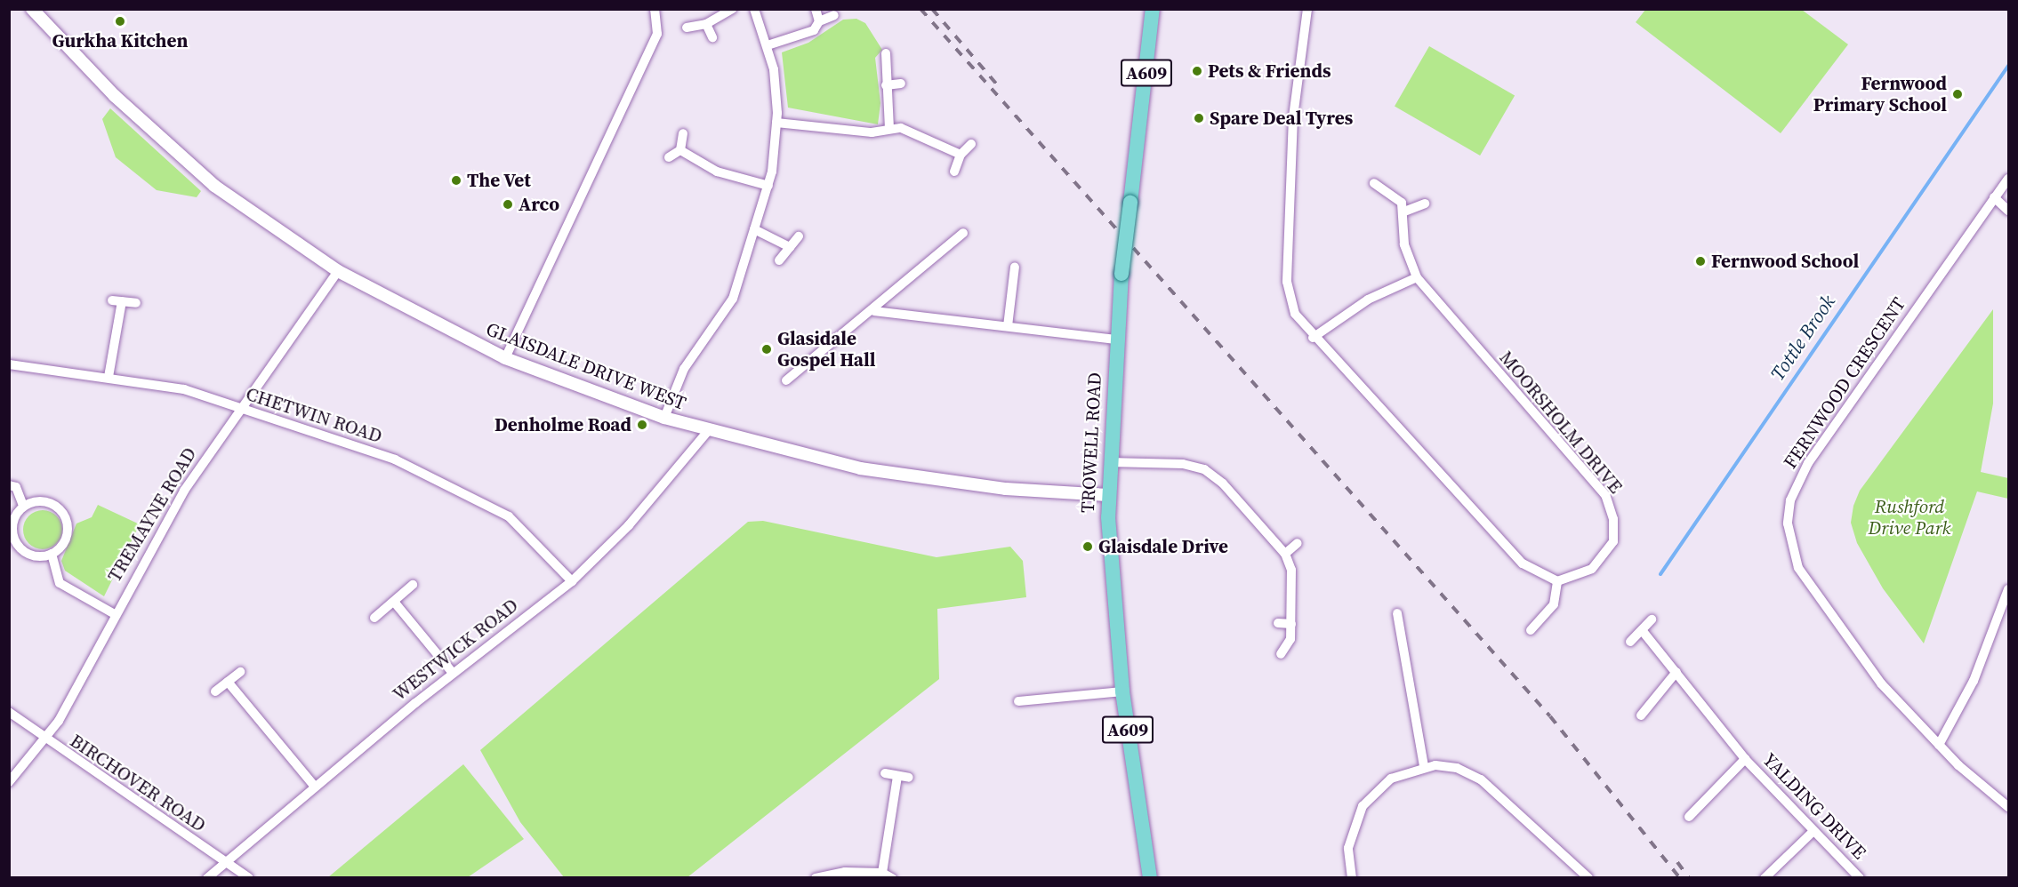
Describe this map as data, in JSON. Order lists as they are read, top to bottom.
{
  "streets": {
    "main road": ["A609", "TROWELL ROAD"],
    "street": [
      "GLAISDALE DRIVE WEST",
      "FERNWOOD CRESCENT",
      "CHETWIN ROAD",
      "MOORSHOLM DRIVE",
      "TREMAYNE ROAD",
      "WESTWICK ROAD",
      "BIRCHOVER ROAD",
      "YALDING DRIVE"
    ]
  },
  "crossings": [
    ["GLAISDALE DRIVE WEST", "TROWELL ROAD"],
    ["GLAISDALE DRIVE WEST", "TREMAYNE ROAD"],
    ["GLAISDALE DRIVE WEST", "WESTWICK ROAD"],
    ["CHETWIN ROAD", "TREMAYNE ROAD"],
    ["CHETWIN ROAD", "WESTWICK ROAD"],
    ["TREMAYNE ROAD", "BIRCHOVER ROAD"],
    ["WESTWICK ROAD", "BIRCHOVER ROAD"]
  ],
  "water": ["Tottle Brook"],
  "parks": ["Rushford Drive Park"],
  "places": [
    "Gurkha Kitchen",
    "Pets & Friends",
    "Fernwood Primary School",
    "Spare Deal Tyres",
    "The Vet",
    "Arco",
    "Fernwood School",
    "Glasidale Gospel Hall",
    "Denholme Road",
    "Glaisdale Drive"
  ]
}
